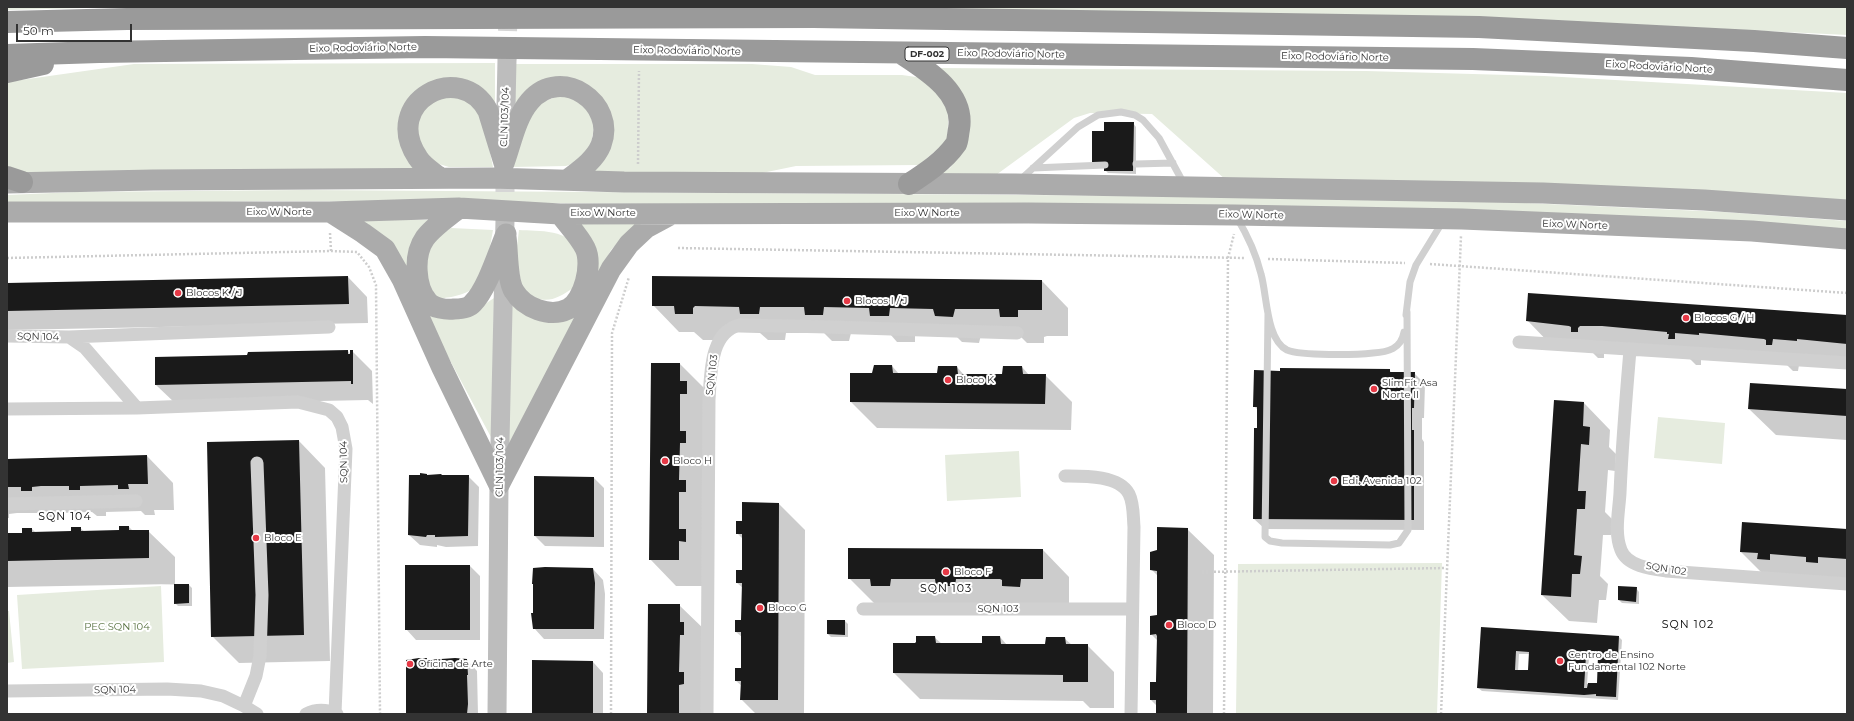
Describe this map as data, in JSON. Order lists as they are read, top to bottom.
{
  "streets": {
    "highway": ["Eixo Rodoviário Norte", "DF-002"],
    "main road": ["Eixo W Norte"],
    "street": [
      "CLN 103/104",
      "SQN 104",
      "SQN 103",
      "SQN 102"
    ]
  },
  "districts": ["SQN 104", "SQN 103", "SQN 102"],
  "parks": ["PEC SQN 104"],
  "places": [
    "Blocos K / J",
    "Blocos I / J",
    "Blocos G / H",
    "Bloco K",
    "SlimFit Asa Norte II",
    "Bloco H",
    "Edi. Avenida 102",
    "Bloco E",
    "Bloco F",
    "Bloco G",
    "Bloco D",
    "Centro de Ensino Fundamental 102 Norte",
    "Oficina de Arte"
  ],
  "scale_bar": "50 m"
}
